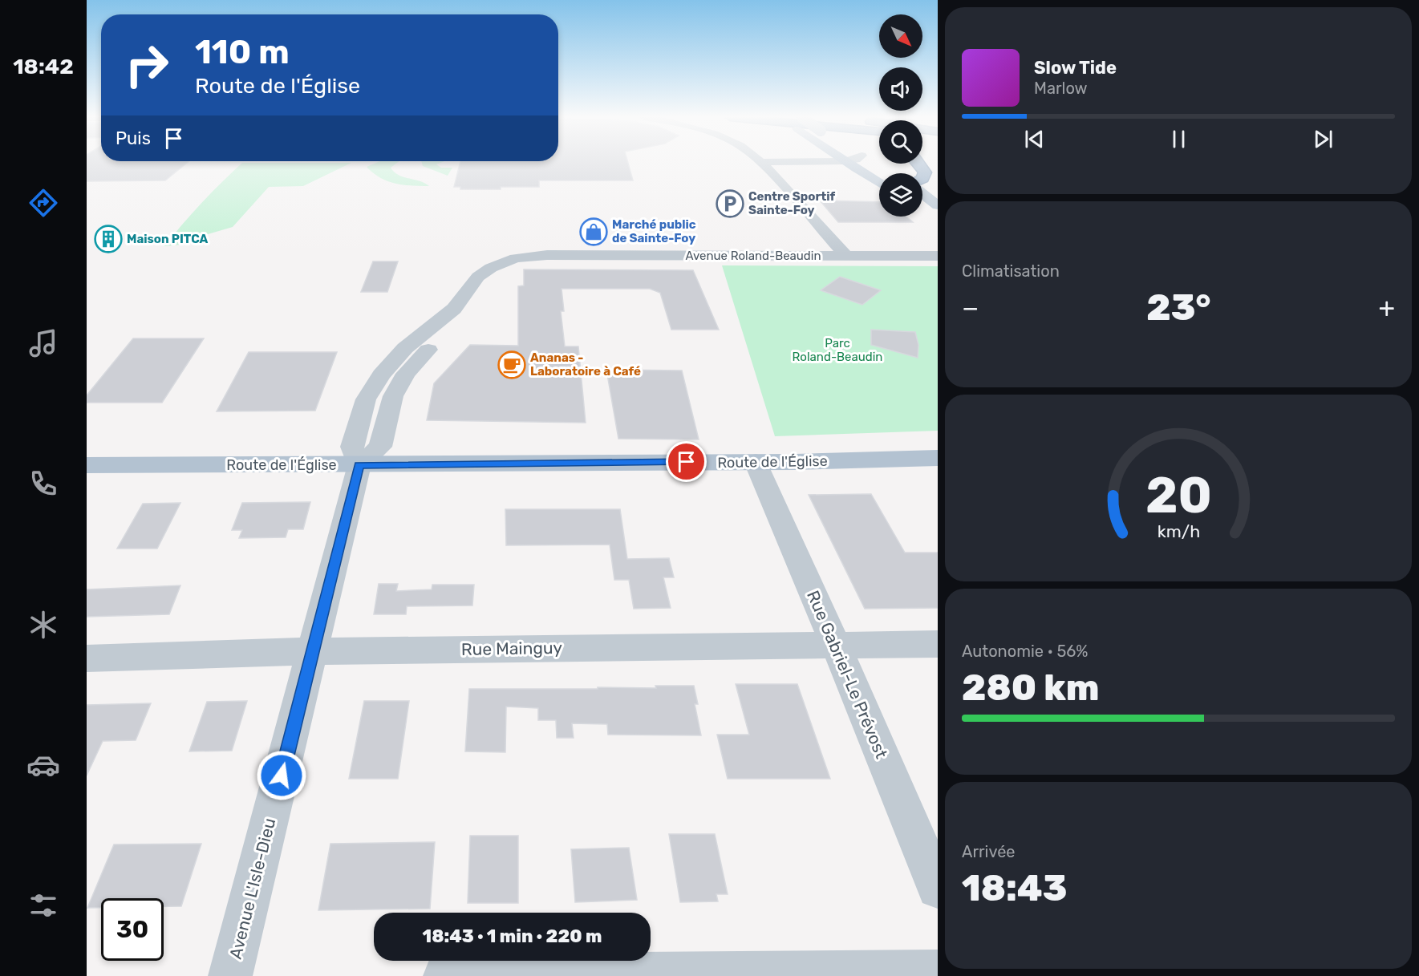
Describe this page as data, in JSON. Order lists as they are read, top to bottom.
{
  "streets": {
    "main road": ["Route de l'Église"],
    "street": [
      "Avenue Roland-Beaudin",
      "Rue Mainguy",
      "Rue Gabriel-Le Prévost",
      "Avenue L'Isle-Dieu"
    ]
  },
  "crossings": [
    ["Avenue Roland-Beaudin", "Route de l'Église"],
    ["Avenue Roland-Beaudin", "Avenue L'Isle-Dieu"],
    ["Route de l'Église", "Rue Gabriel-Le Prévost"],
    ["Route de l'Église", "Avenue L'Isle-Dieu"],
    ["Rue Mainguy", "Rue Gabriel-Le Prévost"],
    ["Rue Mainguy", "Avenue L'Isle-Dieu"]
  ],
  "parks": ["Parc Roland-Beaudin"],
  "places": {
    "parking": ["Centre Sportif Sainte-Foy"],
    "shop": ["Marché public de Sainte-Foy"],
    "building": ["Maison PITCA"],
    "cafe": ["Ananas - Laboratoire à Café"]
  },
  "north": "bottom right",
  "page": {
    "tabs": "18:42",
    "turn": ["110 m", "Route de l'Église"],
    "song": ["Slow Tide", "Marlow"],
    "then": "Puis",
    "tile": [
      "Climatisation",
      ["Autonomie · 56%", "280 km"],
      ["Arrivée", "18:43"]
    ],
    "heat": ["−", "23°", "+"],
    "limit": "30",
    "trip": "18:43 · 1 min · 220 m",
    "gauge": ["20", "km/h"]
  }
}
